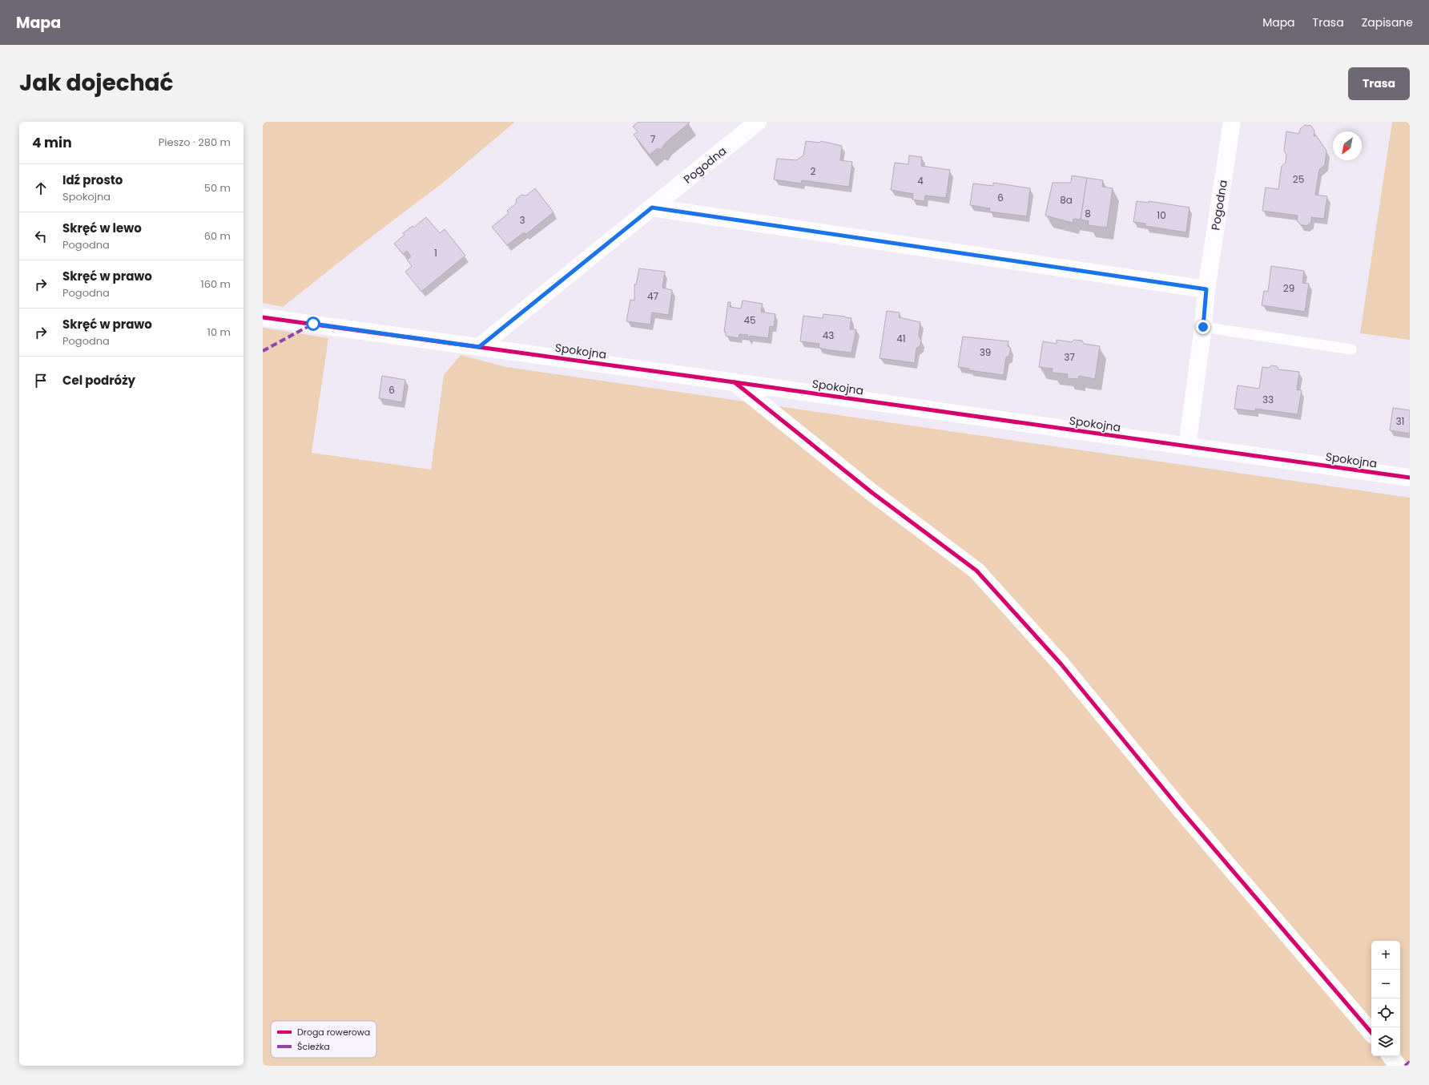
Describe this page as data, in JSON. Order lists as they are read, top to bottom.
{
  "streets": {
    "street": ["Pogodna", "Spokojna"]
  },
  "crossings": [
    ["Pogodna", "Spokojna"]
  ],
  "house_numbers": [
    "7",
    "2",
    "25",
    "4",
    "6",
    "8a",
    "8",
    "10",
    "3",
    "1",
    "29",
    "47",
    "45",
    "43",
    "41",
    "39",
    "37",
    "6",
    "33",
    "31"
  ],
  "legend": ["Droga rowerowa", "Ścieżka"],
  "north": "bottom left",
  "page": {
    "header": "Mapa",
    "nav": ["Mapa", "Trasa", "Zapisane"],
    "title": "Jak dojechać",
    "buttons": "Trasa",
    "heading": ["4 min", "Pieszo · 280 m"],
    "list": [
      ["Idź prosto", "Spokojna", "50 m"],
      ["Skręć w lewo", "Pogodna", "60 m"],
      ["Skręć w prawo", "Pogodna", "160 m"],
      ["Skręć w prawo", "Pogodna", "10 m"],
      "Cel podróży"
    ],
    "map_buttons": ["+", "−"]
  }
}
